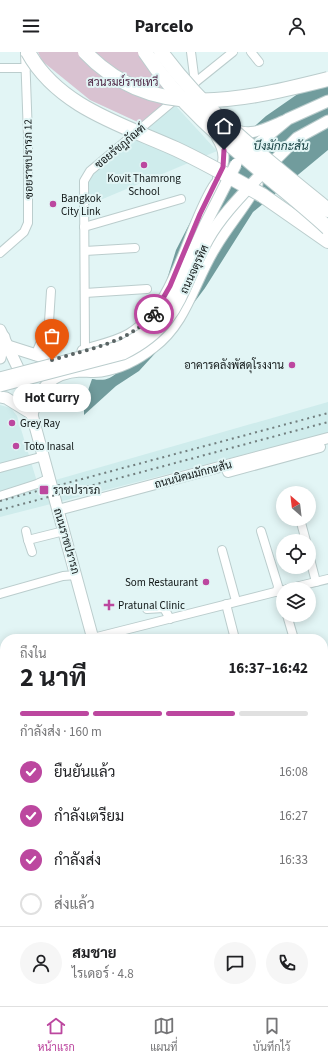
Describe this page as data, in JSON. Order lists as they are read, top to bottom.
{
  "streets": {
    "main road": ["ถนนจตุรทิศ", "ถนนราชปรารภ"],
    "street": ["ซอยรัชฎภัณฑ์", "ซอยราชปรารภ 12", "ถนนนิคมมักกะสัน"]
  },
  "crossings": [
    ["ซอยรัชฎภัณฑ์", "ถนนจตุรทิศ"],
    ["ถนนจตุรทิศ", "ถนนราชปรารภ"],
    ["ถนนนิคมมักกะสัน", "ถนนราชปรารภ"]
  ],
  "water": ["บึงมักกะสัน"],
  "parks": ["สวนรมย์ราชเทวี"],
  "places": {
    "other": [
      "Kovit Thamrong School",
      "Bangkok City Link",
      "Hot Curry",
      "อาคารคลังพัสดุโรงงาน",
      "Grey Ray",
      "Toto Inasal",
      "Som Restaurant"
    ],
    "transit": ["ราชปรารภ"],
    "health": ["Pratunal Clinic"]
  },
  "north": "top left",
  "page": {
    "header": "Parcelo",
    "bubble": "Hot Curry",
    "heading": ["2 นาที", "ถึงใน", "16:37–16:42"],
    "panel": ["สมชาย", "ไรเดอร์ · 4.8"],
    "bar": "กำลังส่ง · 160 m",
    "list": [
      ["ยืนยันแล้ว", "16:08"],
      ["กำลังเตรียม", "16:27"],
      ["กำลังส่ง", "16:33"],
      "ส่งแล้ว"
    ],
    "tabs": ["หน้าแรก", "แผนที่", "บันทึกไว้"]
  }
}
